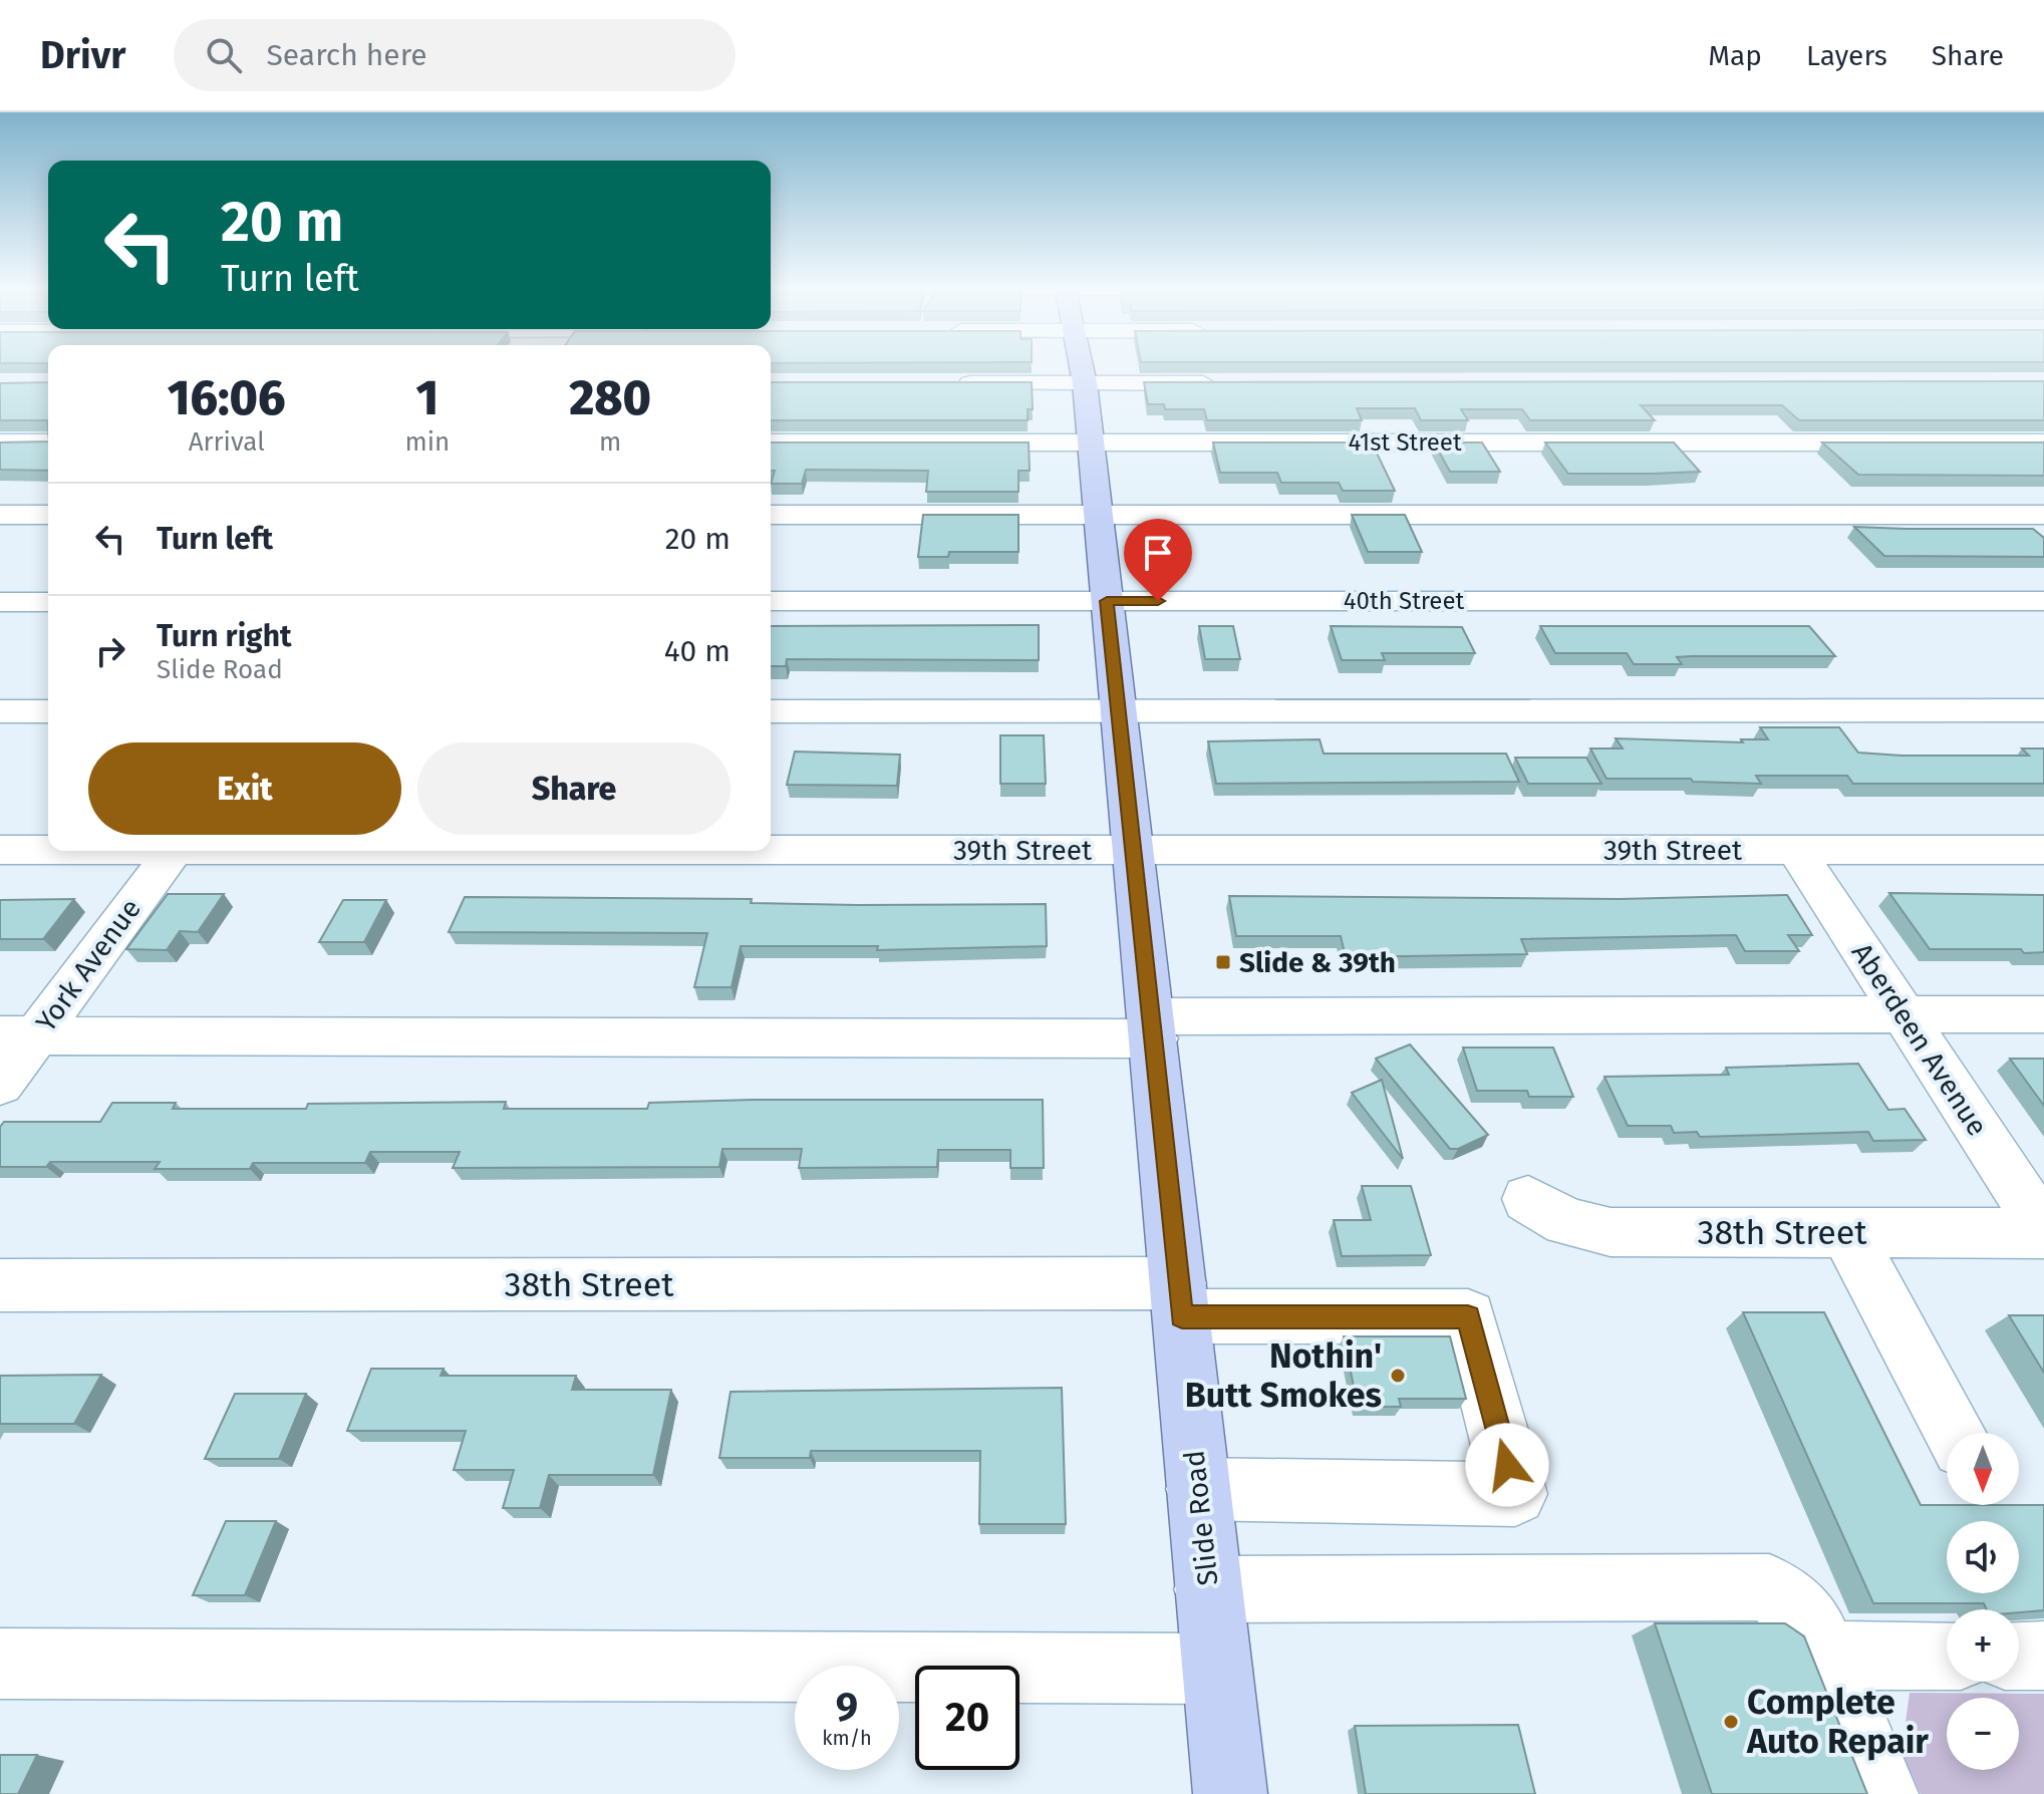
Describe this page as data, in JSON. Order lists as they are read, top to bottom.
{
  "streets": {
    "main road": ["Slide Road"],
    "street": [
      "41st Street",
      "40th Street",
      "39th Street",
      "York Avenue",
      "Aberdeen Avenue",
      "38th Street"
    ]
  },
  "crossings": [
    ["41st Street", "Slide Road"],
    ["40th Street", "Slide Road"],
    ["39th Street", "Aberdeen Avenue"],
    ["39th Street", "Slide Road"],
    ["Aberdeen Avenue", "38th Street"],
    ["38th Street", "Slide Road"]
  ],
  "places": {
    "transit": ["Slide & 39th"],
    "other": ["Nothin' Butt Smokes", "Complete Auto Repair"]
  },
  "north": "bottom",
  "page": {
    "header": "Drivr",
    "search": "Search here",
    "nav": ["Map", "Layers", "Share"],
    "turn": ["20 m", "Turn left"],
    "eta": [
      "16:06",
      "Arrival",
      "1",
      "min",
      "280",
      "m"
    ],
    "list": [
      {
        "name": "Turn left",
        "value": "20 m"
      },
      {
        "name": "Turn right",
        "note": "Slide Road",
        "value": "40 m"
      }
    ],
    "buttons": ["Exit", "Share"],
    "map_buttons": ["+", "−"],
    "speed": "9 km/h",
    "limit": "20"
  }
}
